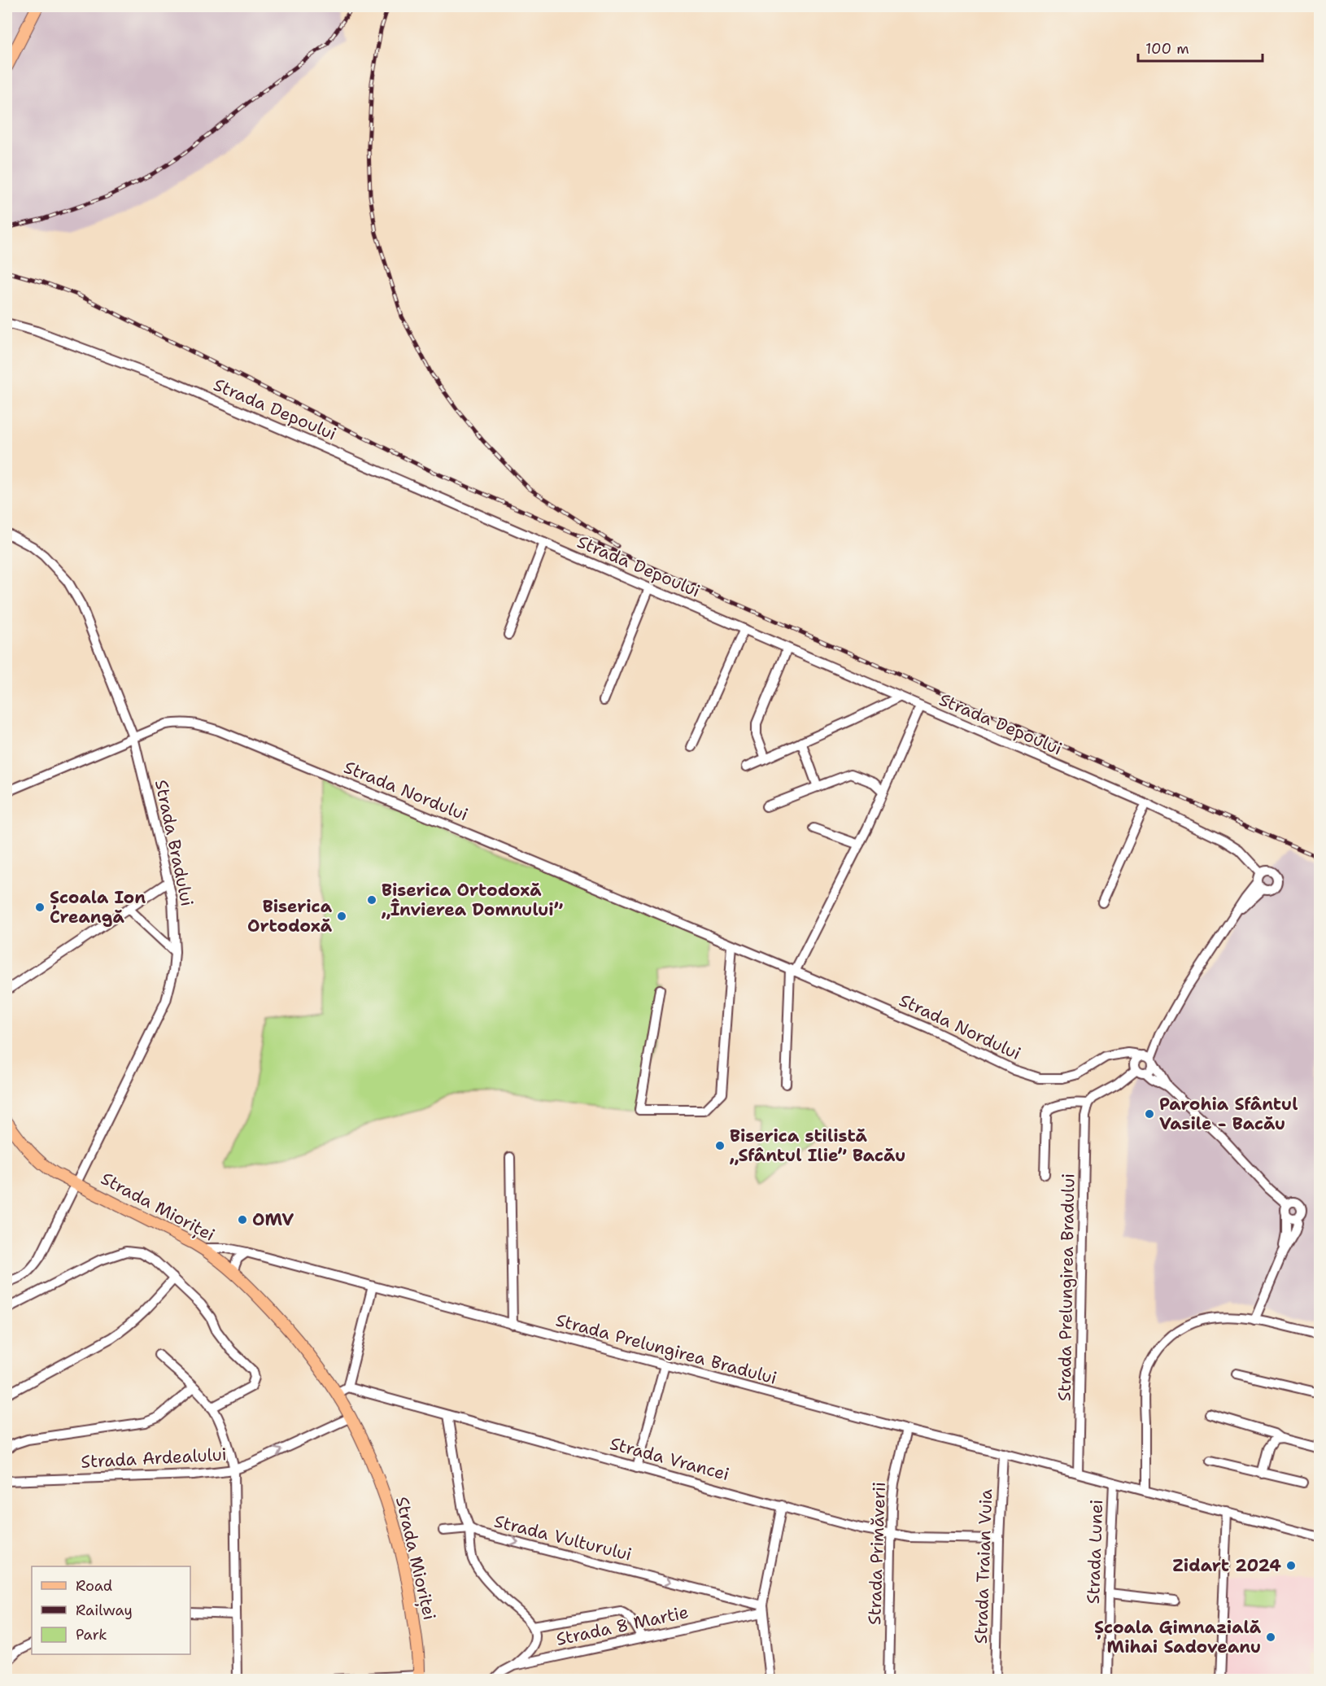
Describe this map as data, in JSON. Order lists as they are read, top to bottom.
{
  "streets": {
    "main road": ["Strada Mioriței"],
    "street": [
      "Strada Depoului",
      "Strada Nordului",
      "Strada Bradului",
      "Strada Prelungirea Bradului",
      "Strada Ardealului",
      "Strada Vrancei",
      "Strada Vulturului",
      "Strada Lunei",
      "Strada Primăverii",
      "Strada Traian Vuia",
      "Strada 8 Martie"
    ]
  },
  "crossings": [
    ["Strada Depoului", "Strada Nordului"],
    ["Strada Nordului", "Strada Bradului"],
    ["Strada Bradului", "Strada Mioriței"],
    ["Strada Mioriței", "Strada Prelungirea Bradului"],
    ["Strada Mioriței", "Strada Ardealului"],
    ["Strada Prelungirea Bradului", "Strada Lunei"],
    ["Strada Prelungirea Bradului", "Strada Primăverii"],
    ["Strada Prelungirea Bradului", "Strada Traian Vuia"],
    ["Strada Vrancei", "Strada Vulturului"],
    ["Strada Vrancei", "Strada Primăverii"],
    ["Strada Vrancei", "Strada Traian Vuia"],
    ["Strada Vulturului", "Strada 8 Martie"]
  ],
  "one_way": ["Strada Ardealului", "Strada Vulturului"],
  "places": [
    "Biserica Ortodoxă „Învierea Domnului”",
    "Școala Ion Creangă",
    "Biserica Ortodoxă",
    "Parohia Sfântul Vasile - Bacău",
    "Biserica stilistă „Sfântul Ilie” Bacău",
    "OMV",
    "Zidart 2024",
    "Școala Gimnazială Mihai Sadoveanu"
  ],
  "legend": ["Road", "Railway", "Park"],
  "scale_bar": "100 m"
}
